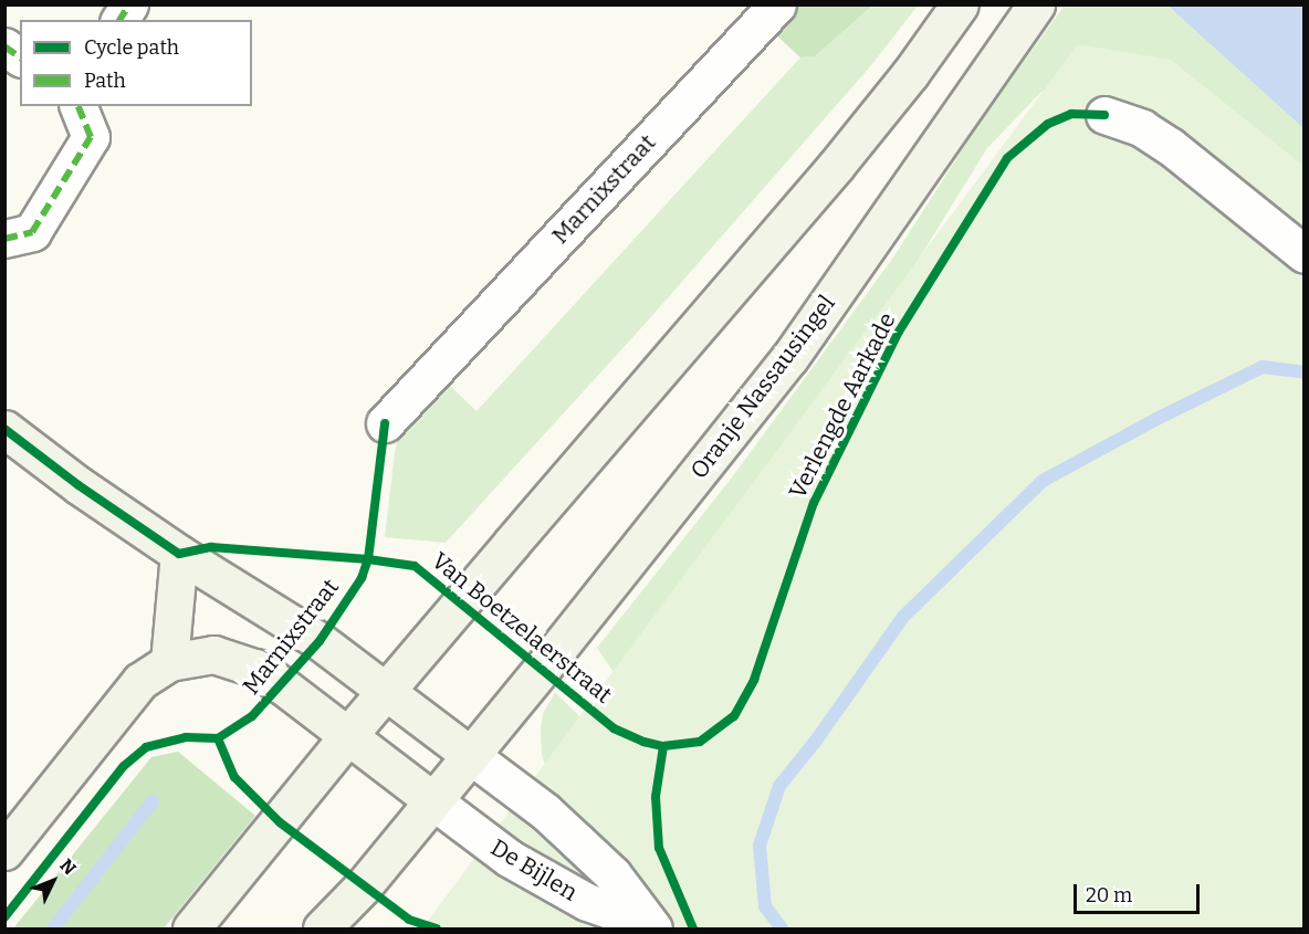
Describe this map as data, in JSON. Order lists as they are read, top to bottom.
{
  "streets": {
    "main road": ["Marnixstraat", "Oranje Nassausingel"],
    "street": ["De Bijlen"],
    "cycle path": ["Verlengde Aarkade"]
  },
  "crossings": [
    ["Oranje Nassausingel", "De Bijlen"]
  ],
  "legend": ["Cycle path", "Path"],
  "scale_bar": "20 m",
  "north": "top right"
}
